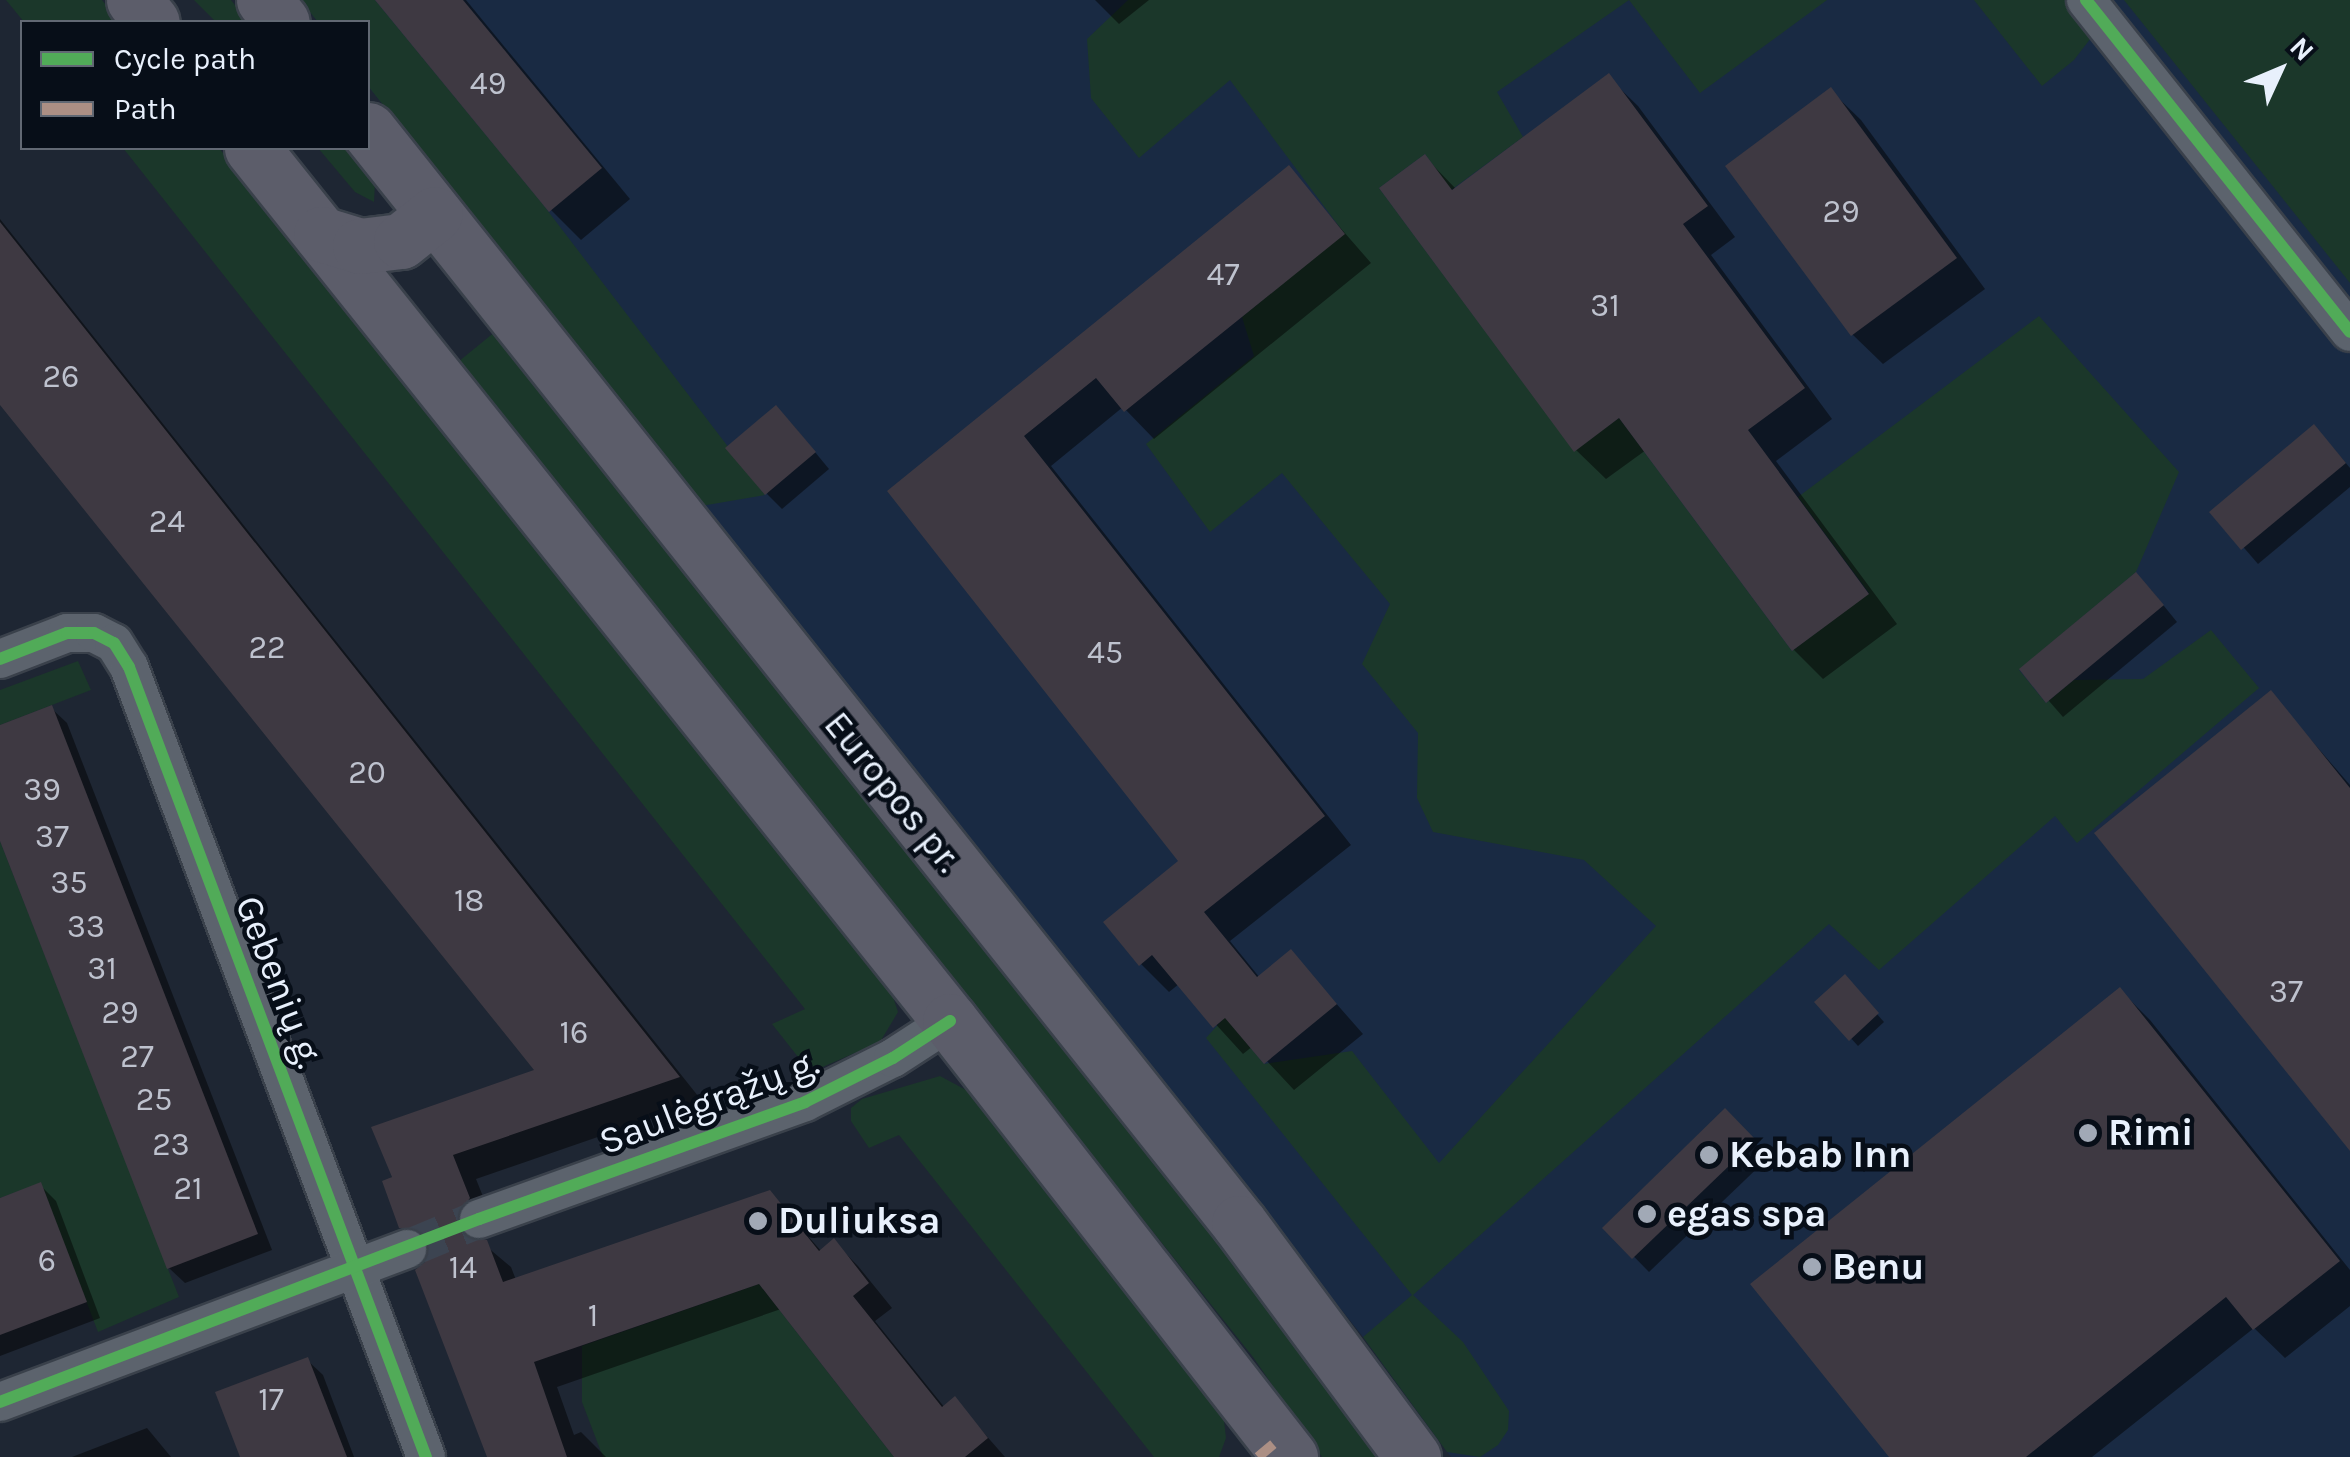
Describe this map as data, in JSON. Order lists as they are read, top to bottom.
{
  "streets": {
    "main road": ["Europos pr."],
    "street": ["Gebenių g.", "Saulėgrąžų g."]
  },
  "places": [
    "Rimi",
    "Kebab Inn",
    "egas spa",
    "Duliuksa",
    "Benu"
  ],
  "house_numbers": [
    "49",
    "29",
    "47",
    "31",
    "26",
    "24",
    "22",
    "45",
    "20",
    "39",
    "37",
    "35",
    "18",
    "33",
    "31",
    "37",
    "29",
    "16",
    "27",
    "25",
    "23",
    "21",
    "6",
    "14",
    "1",
    "17"
  ],
  "legend": ["Cycle path", "Path"],
  "north": "top right"
}
